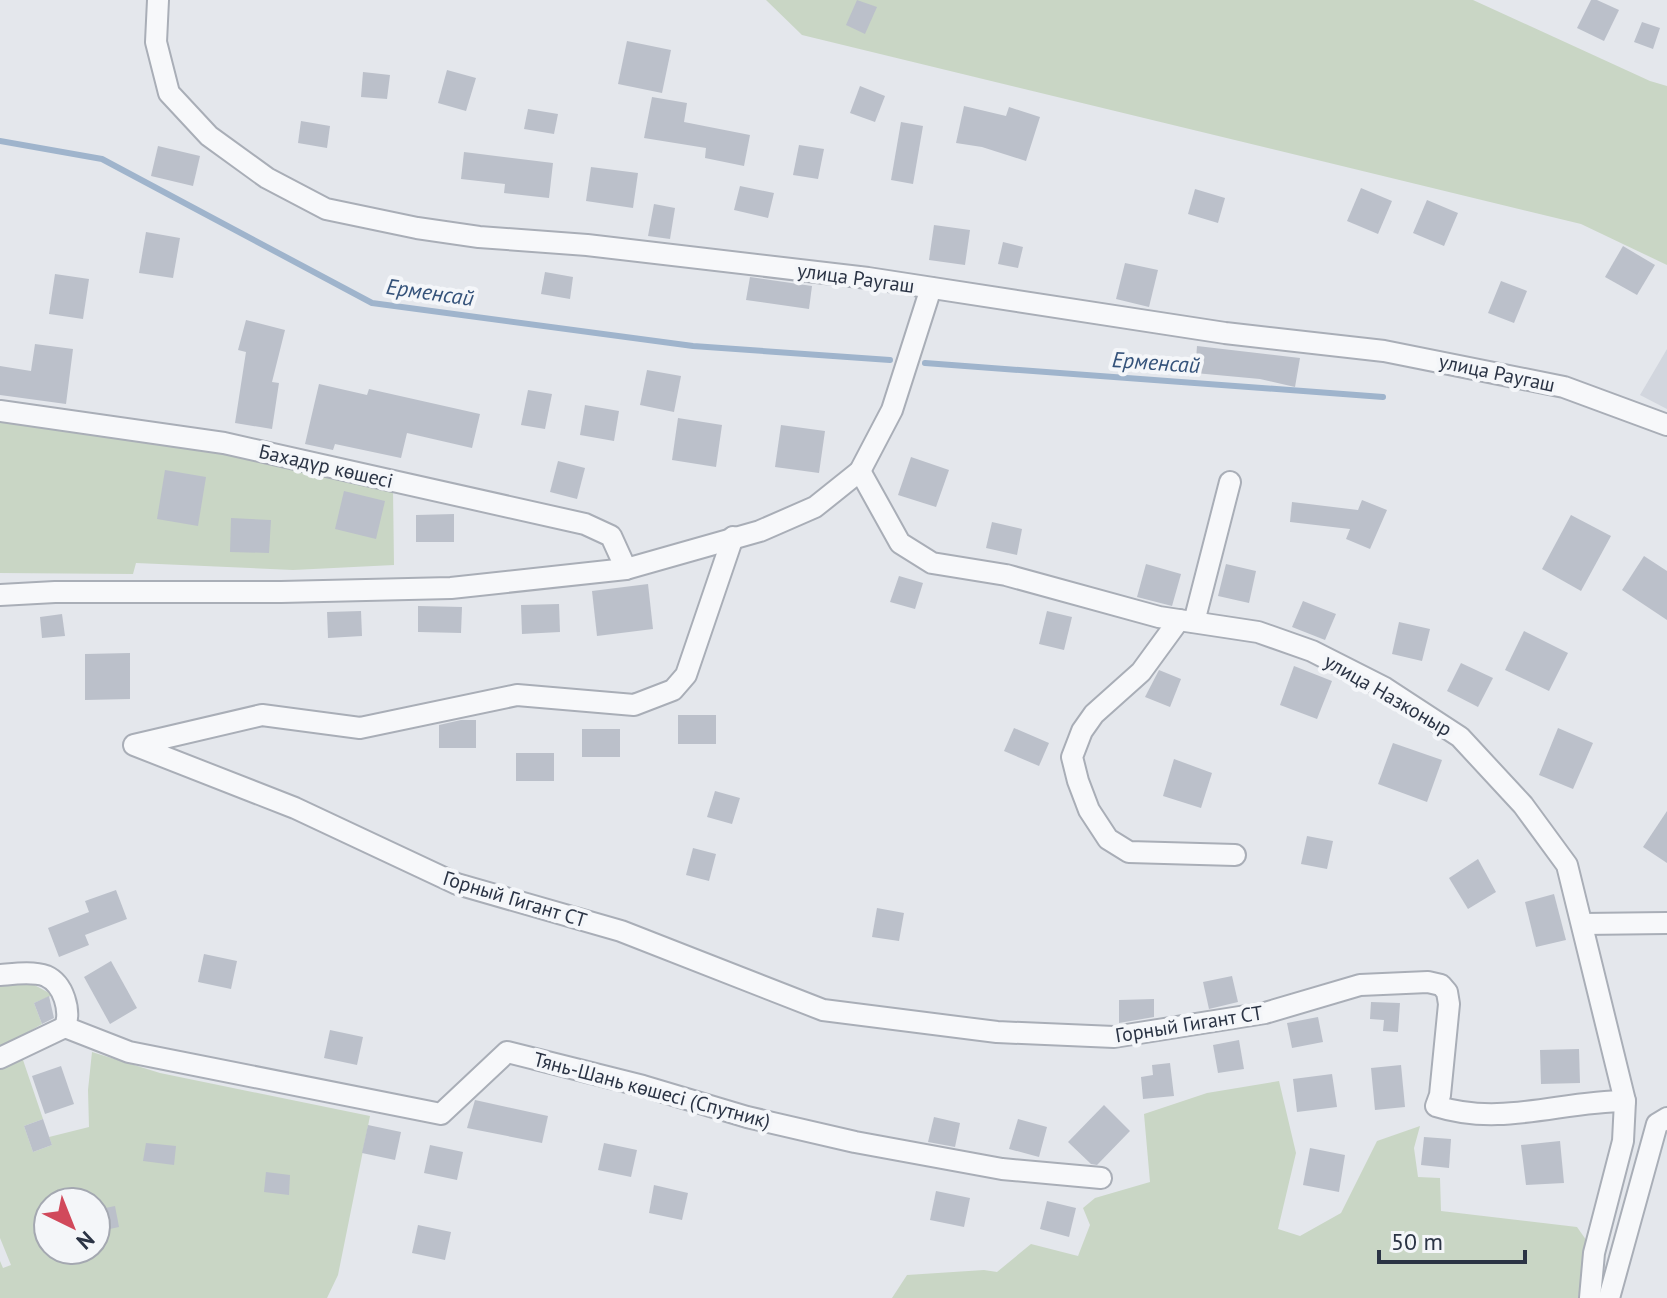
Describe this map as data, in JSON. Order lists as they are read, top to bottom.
{
  "streets": {
    "street": [
      "улица Раугаш",
      "Бахадүр көшесі",
      "улица Назконыр",
      "Горный Гигант СТ",
      "Тянь-Шань көшесі (Спутник)"
    ]
  },
  "crossings": [
    ["улица Назконыр", "Горный Гигант СТ"]
  ],
  "water": ["Ерменсай"],
  "scale_bar": "50 m",
  "north": "bottom right"
}
